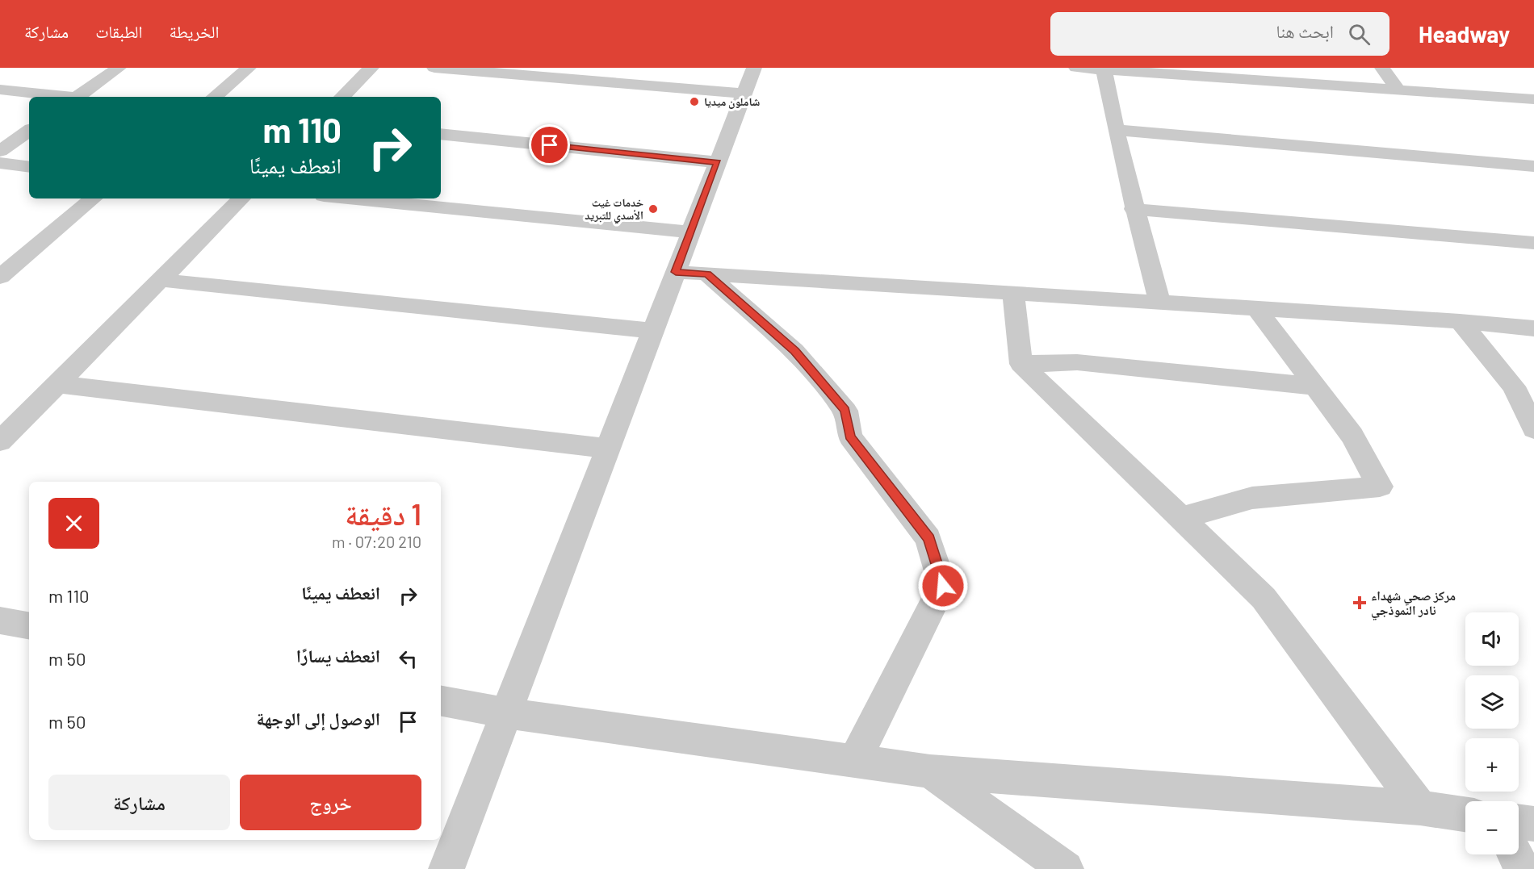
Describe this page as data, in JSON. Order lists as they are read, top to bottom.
{
  "places": {
    "other": ["شاملون ميديا", "خدمات غيث الأسدي للتبريد"],
    "health": ["مركز صحي شهداء نادر النموذجي"]
  },
  "page": {
    "header": "Headway",
    "search": "ابحث هنا",
    "nav": ["الخريطة", "الطبقات", "مشاركة"],
    "turn": ["110 m", "انعطف يمينًا"],
    "heading": ["1 دقيقة", "210 m · 07:20"],
    "list": [
      {
        "name": "انعطف يمينًا",
        "value": "110 m"
      },
      {
        "name": "انعطف يسارًا",
        "value": "50 m"
      },
      {
        "name": "الوصول إلى الوجهة",
        "value": "50 m"
      }
    ],
    "map_buttons": ["+", "−"],
    "buttons": ["خروج", "مشاركة"]
  }
}
